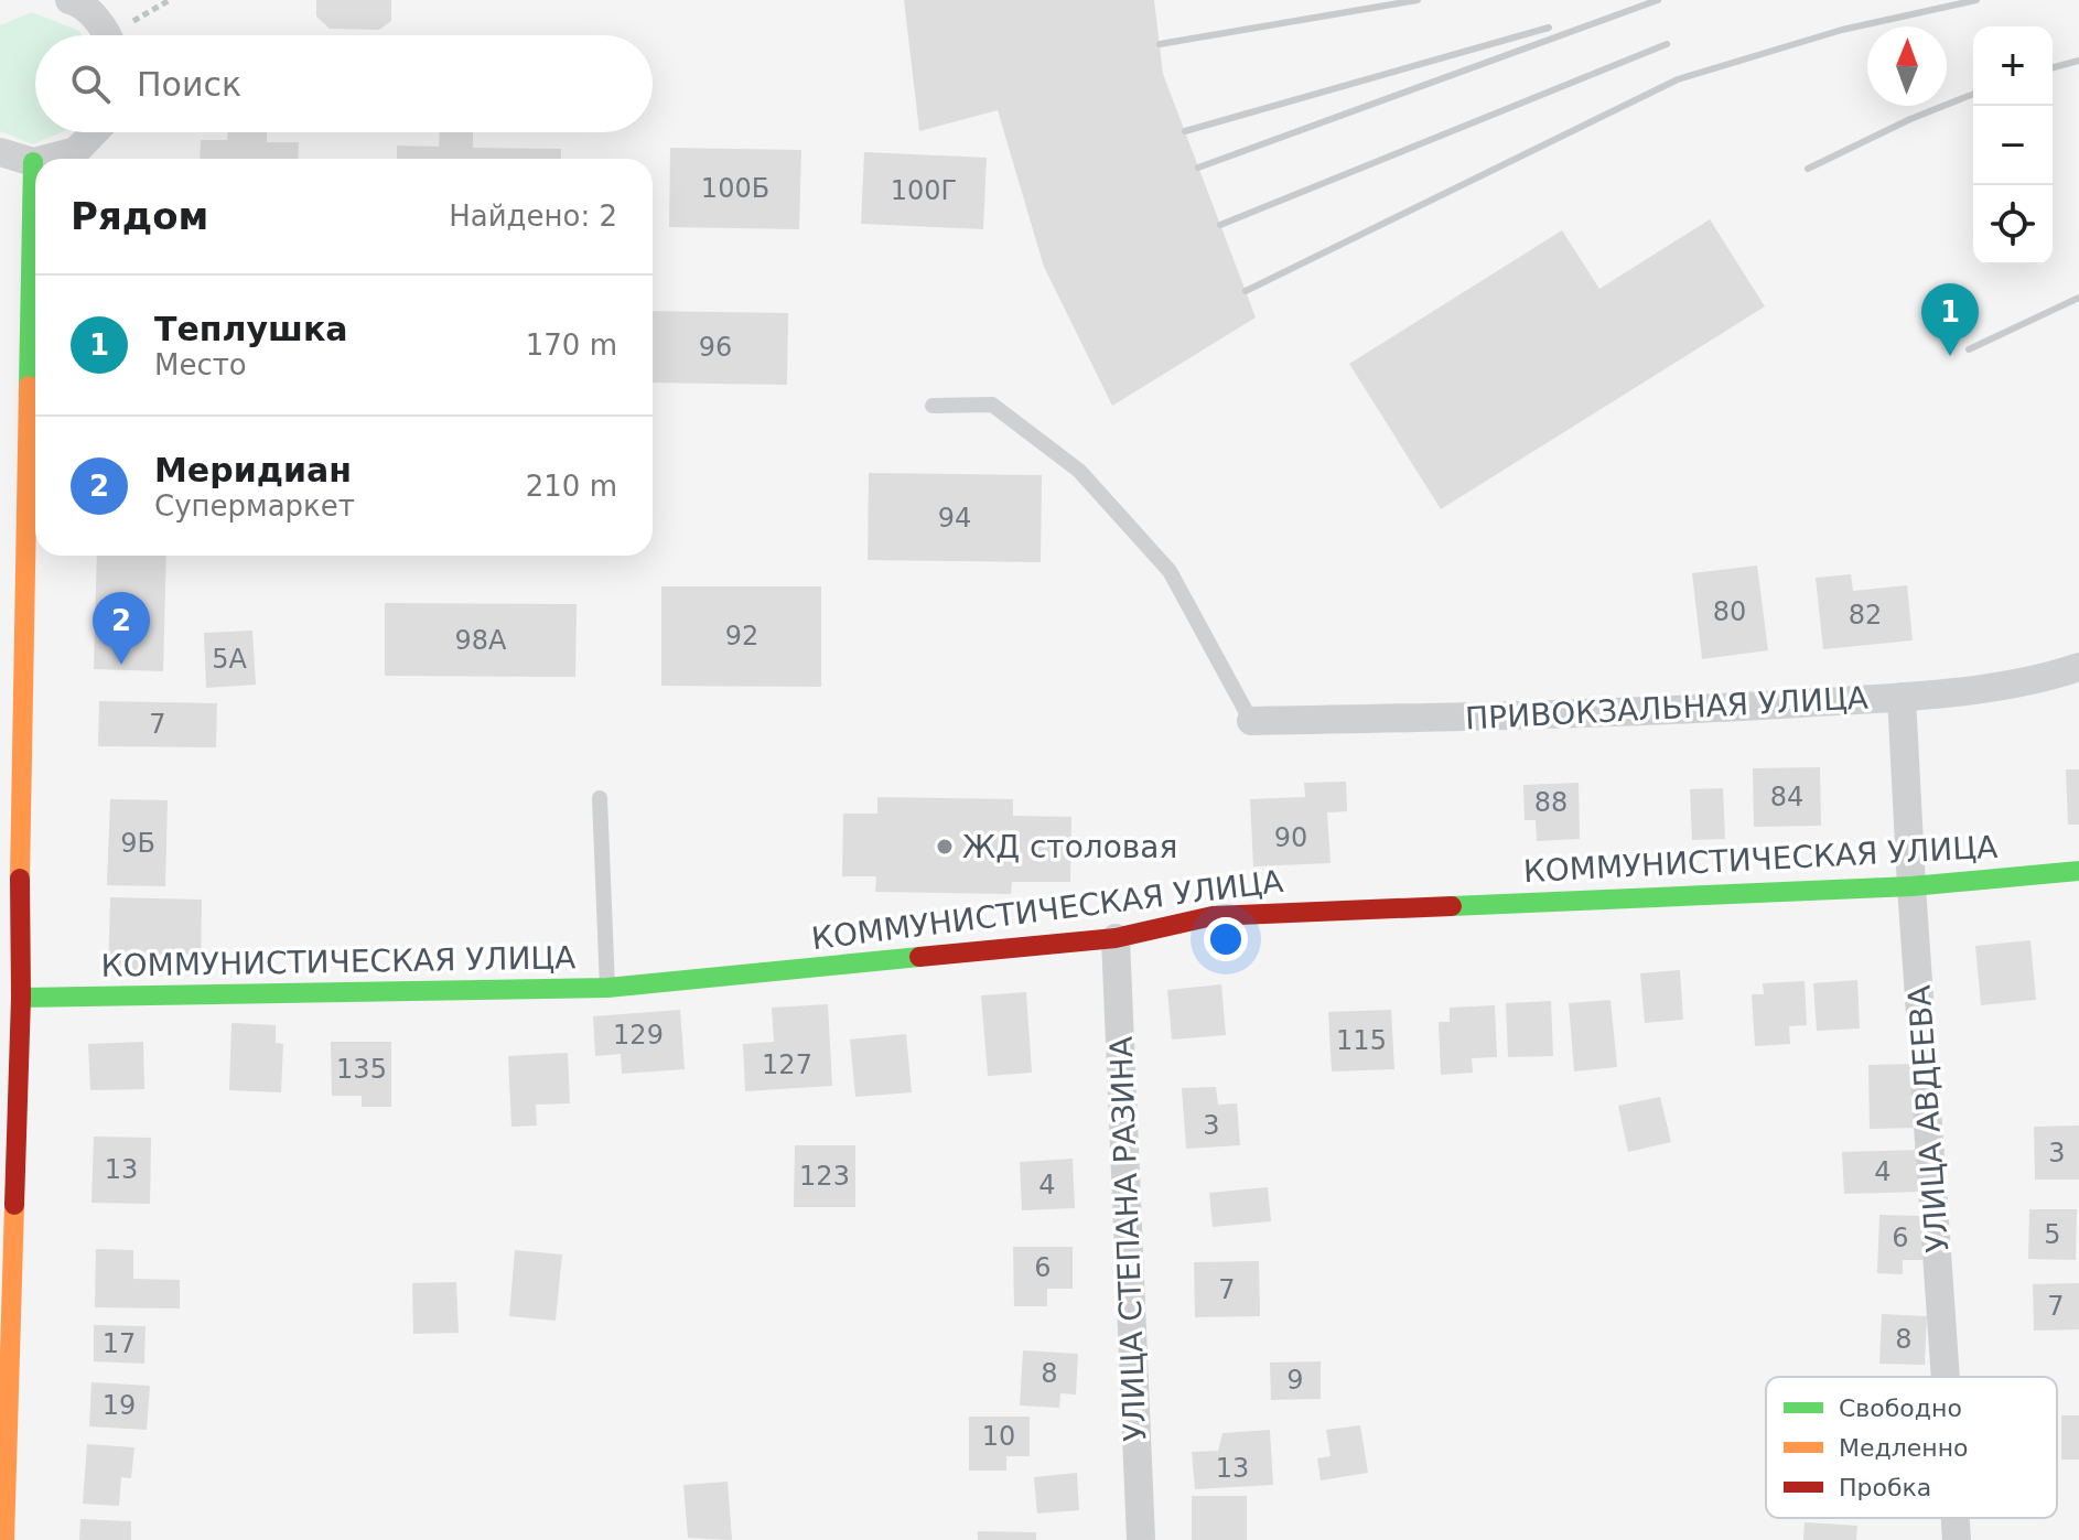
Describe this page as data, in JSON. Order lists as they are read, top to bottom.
{
  "streets": {
    "street": [
      "ПРИВОКЗАЛЬНАЯ УЛИЦА",
      "КОММУНИСТИЧЕСКАЯ УЛИЦА",
      "УЛИЦА АВДЕЕВА",
      "УЛИЦА СТЕПАНА РАЗИНА"
    ]
  },
  "crossings": [
    ["ПРИВОКЗАЛЬНАЯ УЛИЦА", "УЛИЦА АВДЕЕВА"],
    ["КОММУНИСТИЧЕСКАЯ УЛИЦА", "УЛИЦА АВДЕЕВА"],
    ["КОММУНИСТИЧЕСКАЯ УЛИЦА", "УЛИЦА СТЕПАНА РАЗИНА"]
  ],
  "places": ["ЖД столовая"],
  "house_numbers": [
    "100Б",
    "100Г",
    "96",
    "94",
    "80",
    "82",
    "92",
    "98А",
    "5А",
    "7",
    "84",
    "88",
    "90",
    "9Б",
    "129",
    "115",
    "127",
    "135",
    "3",
    "3",
    "13",
    "4",
    "123",
    "4",
    "5",
    "6",
    "6",
    "7",
    "7",
    "8",
    "17",
    "8",
    "9",
    "19",
    "10",
    "13"
  ],
  "legend": ["Свободно", "Медленно", "Пробка"],
  "north": "top",
  "page": {
    "map_buttons": ["+", "−"],
    "search": "Поиск",
    "heading": ["Рядом", "Найдено: 2"],
    "list": [
      {
        "mark": "1",
        "name": "Теплушка",
        "note": "Место",
        "value": "170 m"
      },
      {
        "mark": "2",
        "name": "Меридиан",
        "note": "Супермаркет",
        "value": "210 m"
      }
    ],
    "pins": ["1", "2"]
  }
}
